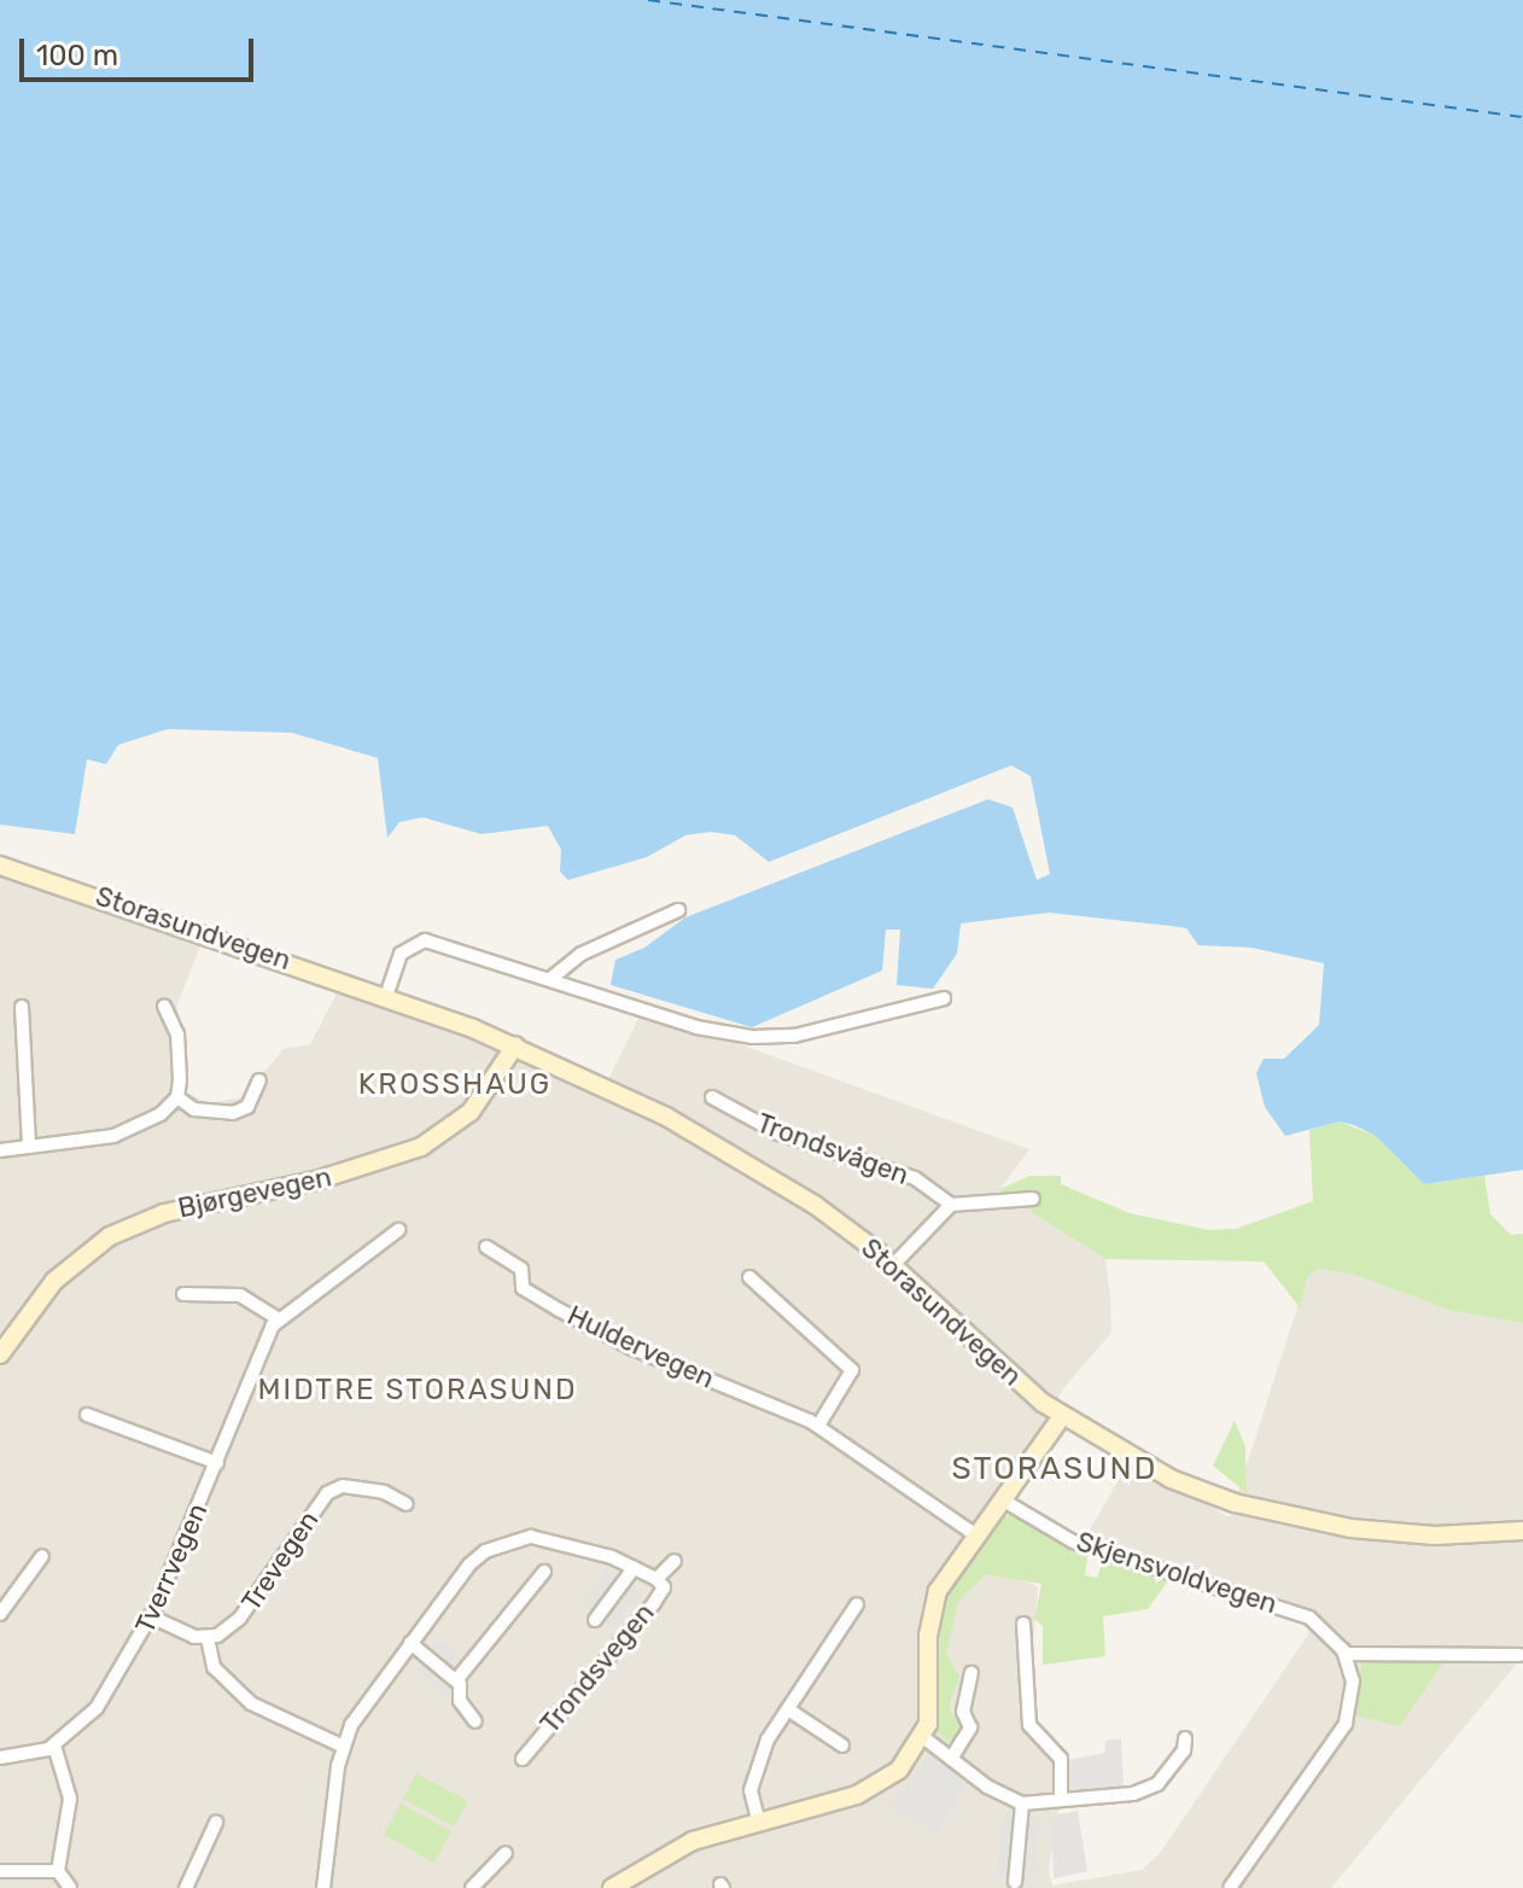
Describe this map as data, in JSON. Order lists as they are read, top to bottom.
{
  "streets": {
    "main road": ["Storasundvegen", "Bjørgevegen"],
    "street": [
      "Trondsvågen",
      "Huldervegen",
      "Trevegen",
      "Tverrvegen",
      "Skjensvoldvegen",
      "Trondsvegen"
    ]
  },
  "crossings": [
    ["Storasundvegen", "Bjørgevegen"]
  ],
  "districts": ["KROSSHAUG", "MIDTRE STORASUND", "STORASUND"],
  "scale_bar": "100 m"
}
